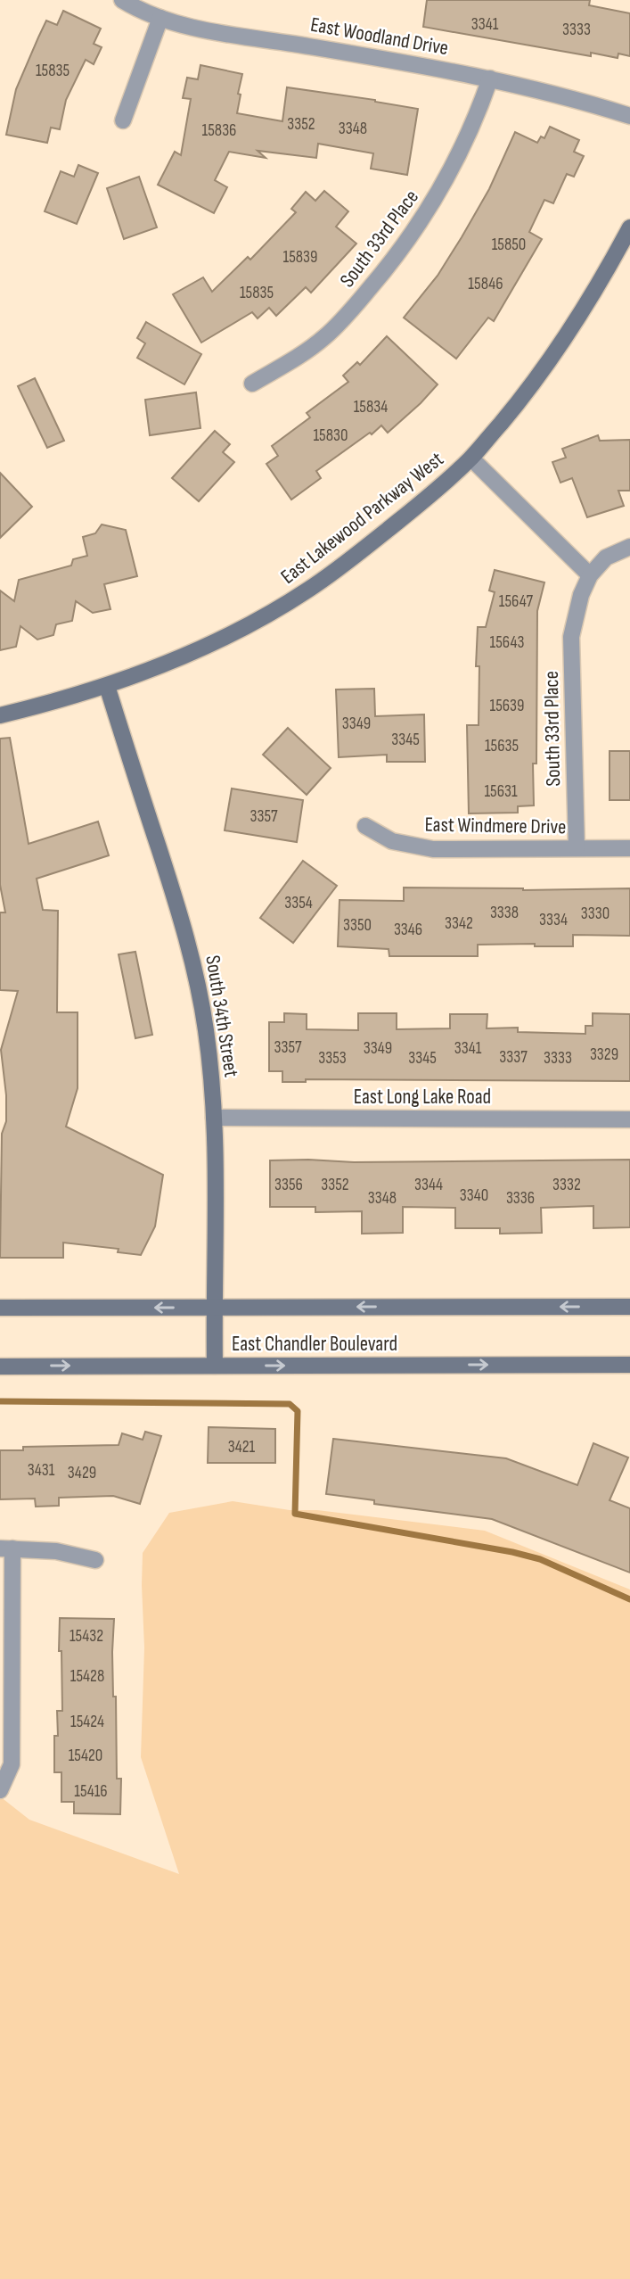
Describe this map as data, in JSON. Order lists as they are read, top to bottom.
{
  "streets": {
    "street": [
      "East Woodland Drive",
      "South 33rd Place",
      "East Lakewood Parkway West",
      "East Windmere Drive",
      "South 34th Street",
      "East Long Lake Road",
      "East Chandler Boulevard"
    ]
  },
  "crossings": [
    ["East Woodland Drive", "South 33rd Place"],
    ["South 33rd Place", "East Windmere Drive"],
    ["East Lakewood Parkway West", "South 34th Street"],
    ["South 34th Street", "East Long Lake Road"],
    ["South 34th Street", "East Chandler Boulevard"]
  ],
  "house_numbers": [
    "3341",
    "3333",
    "15835",
    "3352",
    "3348",
    "15836",
    "15850",
    "15839",
    "15846",
    "15835",
    "15834",
    "15830",
    "15647",
    "15643",
    "15639",
    "3349",
    "3345",
    "15635",
    "15631",
    "3357",
    "3354",
    "3338",
    "3330",
    "3334",
    "3342",
    "3350",
    "3346",
    "3357",
    "3349",
    "3341",
    "3329",
    "3337",
    "3353",
    "3345",
    "3333",
    "3356",
    "3352",
    "3344",
    "3332",
    "3340",
    "3348",
    "3336",
    "3421",
    "3431",
    "3429",
    "15432",
    "15428",
    "15424",
    "15420",
    "15416"
  ]
}
